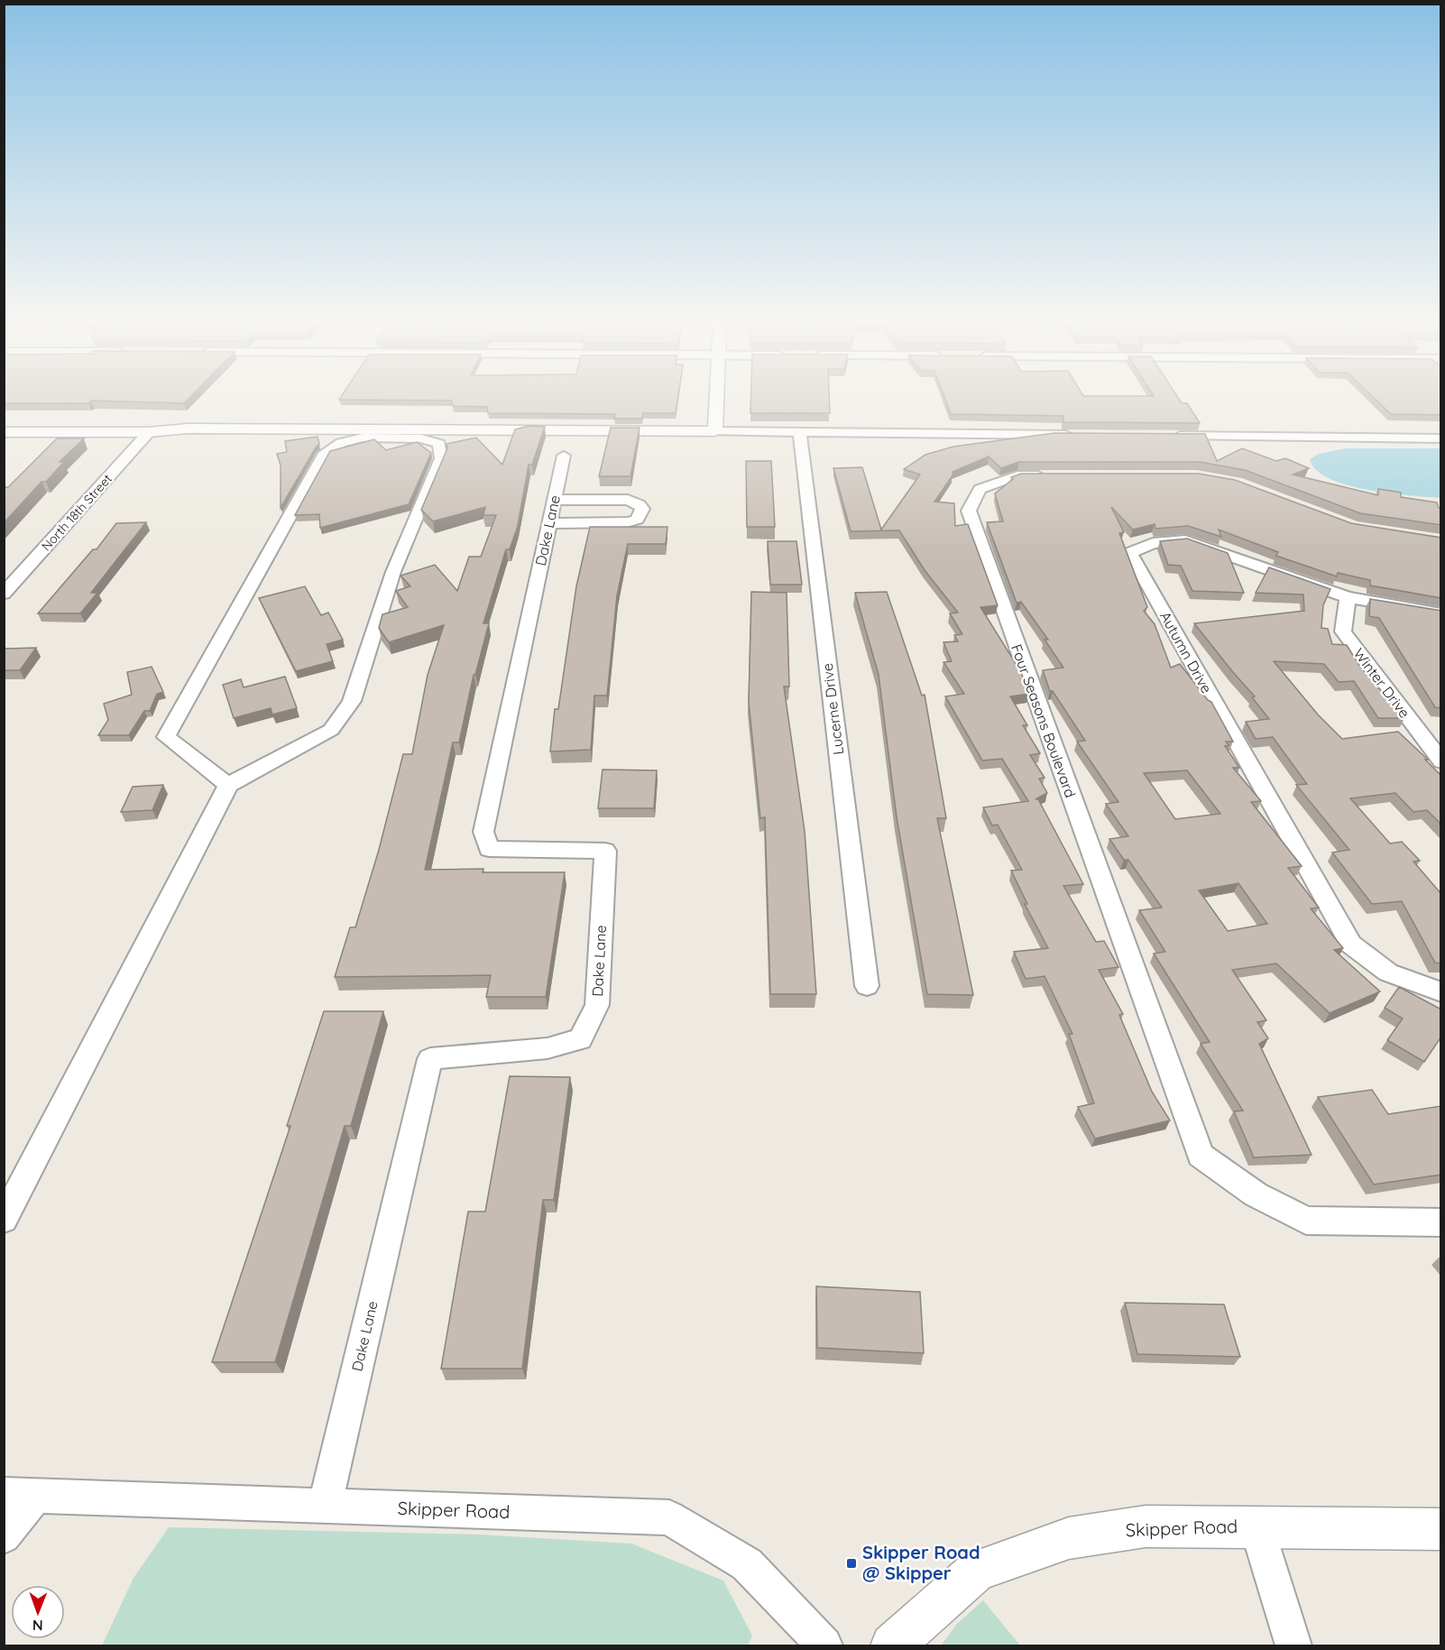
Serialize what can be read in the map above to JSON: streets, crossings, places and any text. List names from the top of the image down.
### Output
{
  "streets": {
    "street": [
      "North 18th Street",
      "Dake Lane",
      "Autumn Drive",
      "Winter Drive",
      "Lucerne Drive",
      "Four Seasons Boulevard",
      "Skipper Road"
    ]
  },
  "crossings": [
    ["Dake Lane", "Skipper Road"],
    ["Autumn Drive", "Winter Drive"]
  ],
  "places": {
    "transit": ["Skipper Road @ Skipper"]
  },
  "north": "bottom"
}
